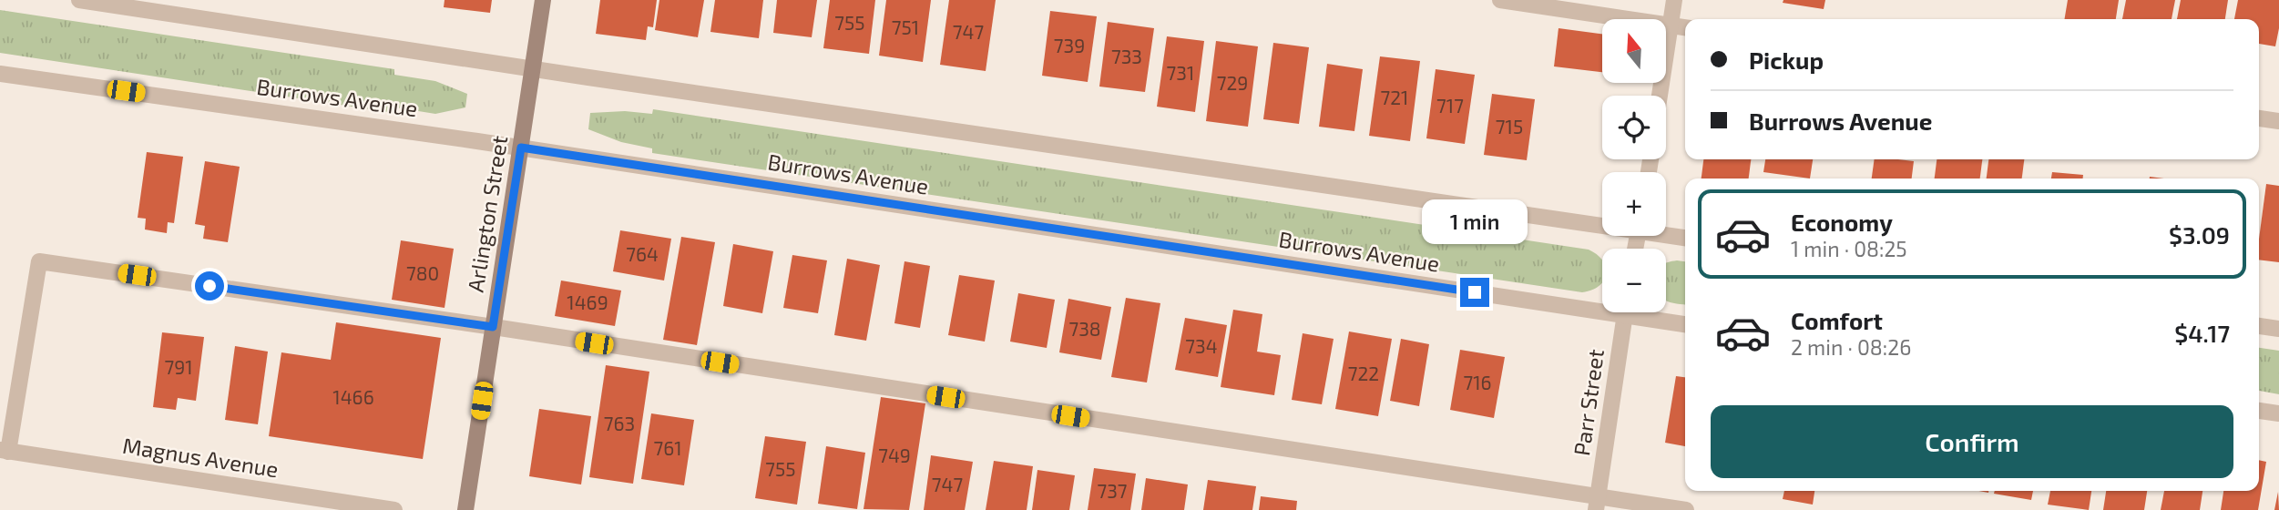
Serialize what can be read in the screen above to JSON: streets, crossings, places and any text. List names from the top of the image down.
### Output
{
  "streets": {
    "main road": ["Arlington Street"],
    "street": ["Burrows Avenue", "Parr Street", "Magnus Avenue"]
  },
  "crossings": [
    ["Burrows Avenue", "Arlington Street"]
  ],
  "house_numbers": [
    "755",
    "751",
    "747",
    "739",
    "733",
    "731",
    "729",
    "721",
    "717",
    "715",
    "764",
    "780",
    "1469",
    "738",
    "734",
    "791",
    "722",
    "716",
    "1466",
    "763",
    "761",
    "749",
    "755",
    "747",
    "737"
  ],
  "north": "top",
  "page": {
    "map_buttons": ["+", "−"],
    "banner": ["Pickup", "Burrows Avenue"],
    "list": [
      {
        "name": "Economy",
        "note": "1 min · 08:25",
        "value": "$3.09"
      },
      {
        "name": "Comfort",
        "note": "2 min · 08:26",
        "value": "$4.17"
      }
    ],
    "bubble": "1 min",
    "buttons": "Confirm"
  }
}
